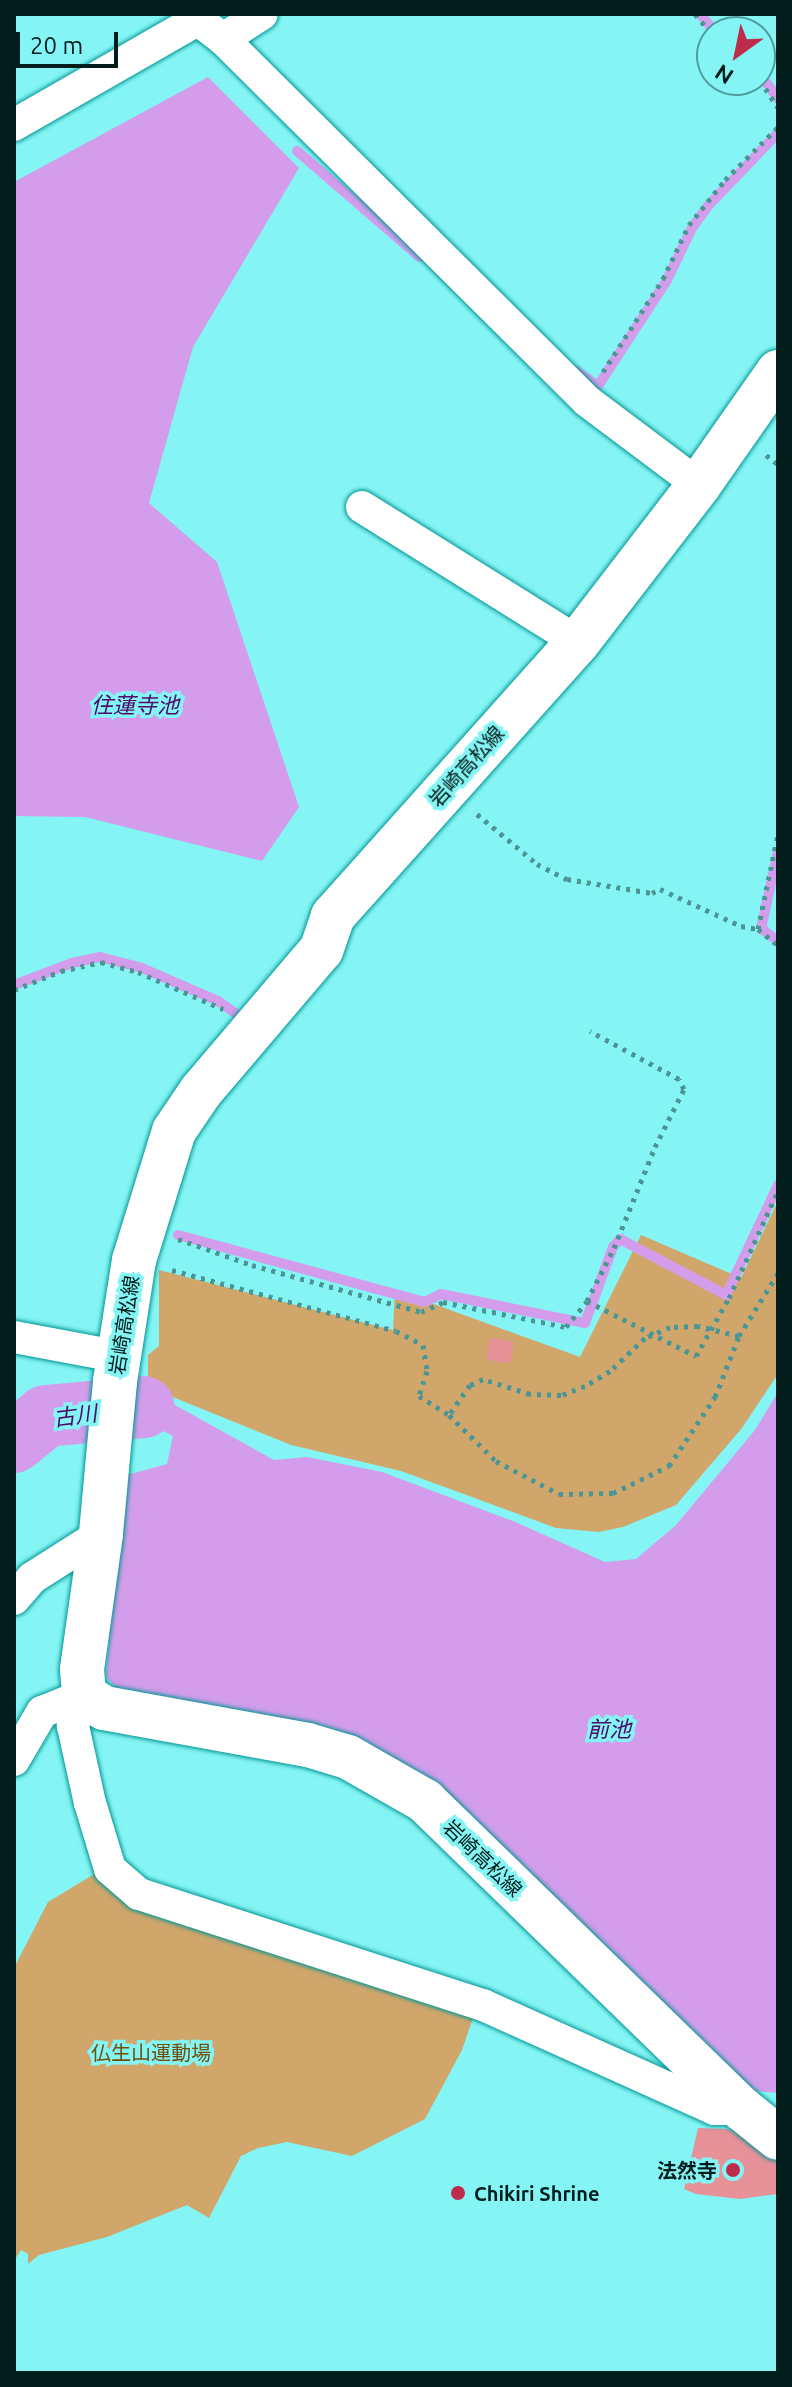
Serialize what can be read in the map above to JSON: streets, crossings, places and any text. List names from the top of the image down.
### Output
{
  "streets": {
    "main road": ["岩崎高松線"]
  },
  "water": ["住蓮寺池", "古川", "前池"],
  "parks": ["仏生山運動場"],
  "places": ["法然寺", "Chikiri Shrine"],
  "scale_bar": "20 m",
  "north": "bottom left"
}
